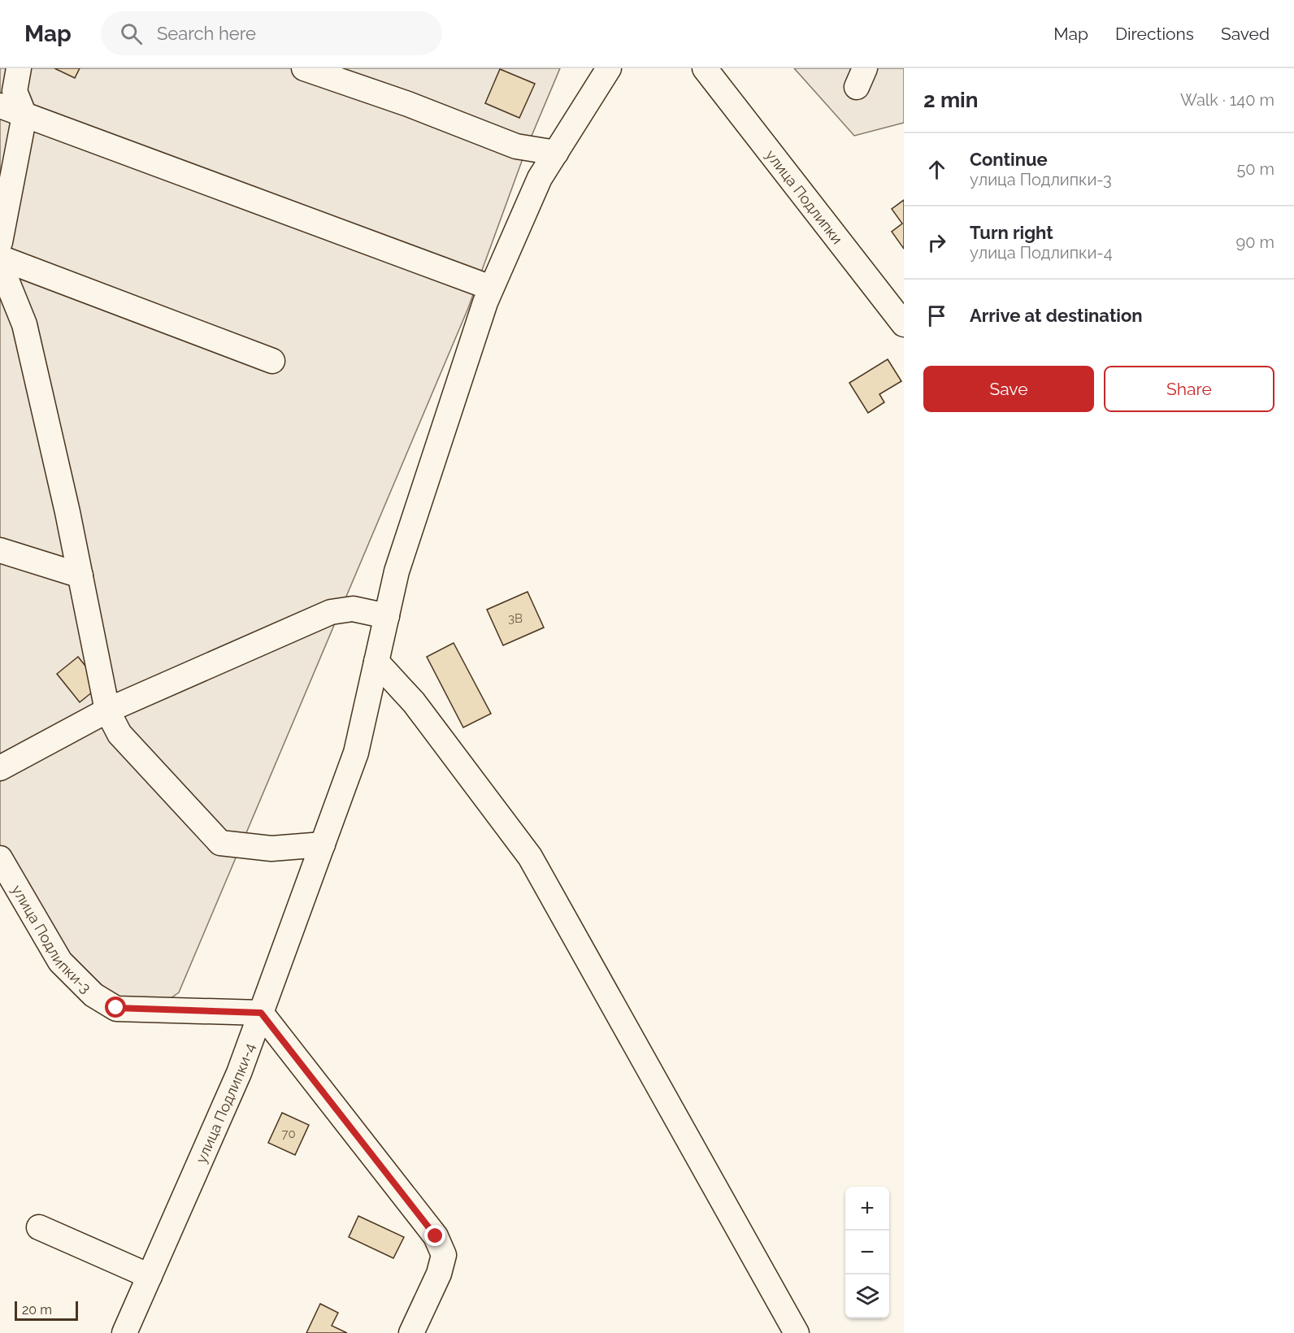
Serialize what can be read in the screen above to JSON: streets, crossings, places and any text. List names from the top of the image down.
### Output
{
  "streets": {
    "street": ["улица Подлипки", "улица Подлипки-3", "улица Подлипки-4"]
  },
  "crossings": [
    ["улица Подлипки-3", "улица Подлипки-4"]
  ],
  "house_numbers": ["3В", "70"],
  "scale_bar": "20 m",
  "page": {
    "header": "Map",
    "search": "Search here",
    "nav": ["Map", "Directions", "Saved"],
    "heading": ["2 min", "Walk · 140 m"],
    "list": [
      ["Continue", "улица Подлипки-3", "50 m"],
      ["Turn right", "улица Подлипки-4", "90 m"],
      "Arrive at destination"
    ],
    "buttons": ["Save", "Share"],
    "map_buttons": ["+", "−"],
    "scale": "20 m"
  }
}
